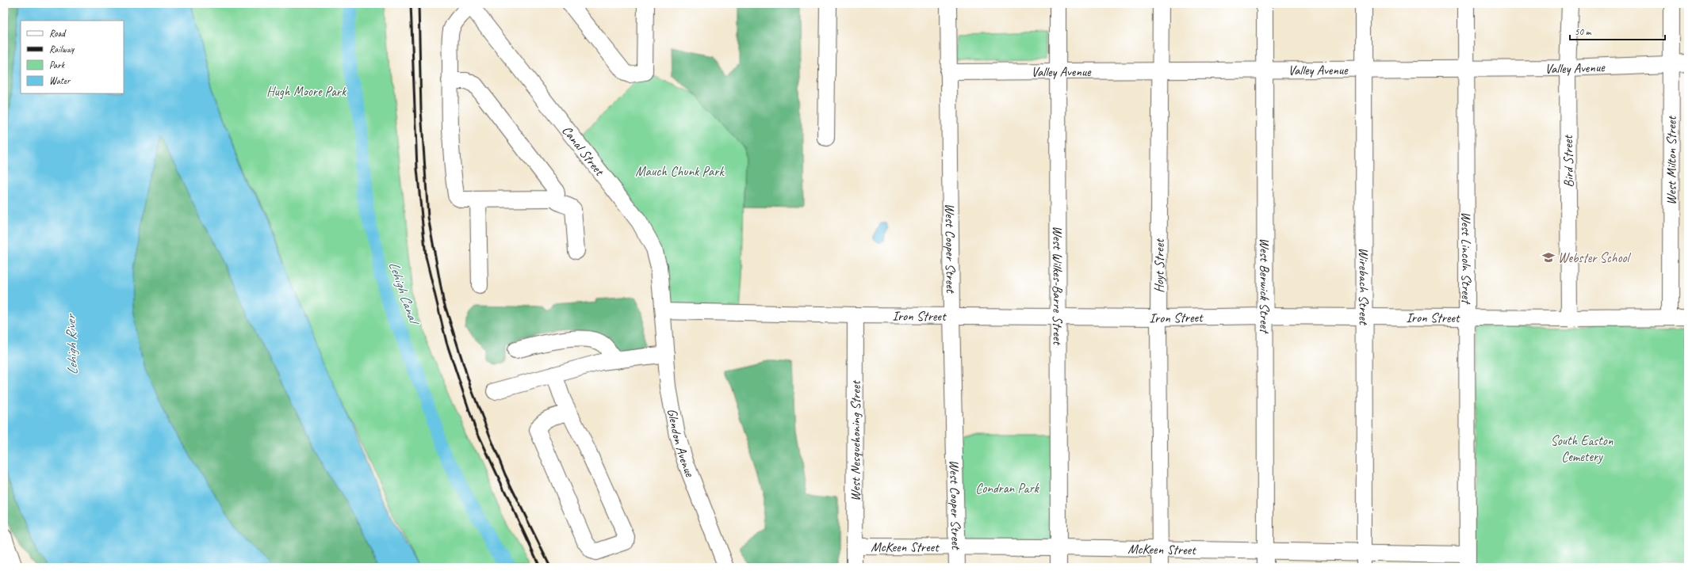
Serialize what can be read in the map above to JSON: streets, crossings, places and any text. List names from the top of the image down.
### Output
{
  "streets": {
    "street": [
      "Valley Avenue",
      "Canal Street",
      "West Milton Street",
      "Bird Street",
      "West Cooper Street",
      "West Lincoln Street",
      "Hoyt Street",
      "West Berwick Street",
      "Wirebach Street",
      "West Wilkes-Barre Street",
      "Iron Street",
      "West Nesquehoning Street",
      "Glendon Avenue",
      "McKeen Street"
    ]
  },
  "crossings": [
    ["Valley Avenue", "West Milton Street"],
    ["Valley Avenue", "Bird Street"],
    ["Valley Avenue", "West Cooper Street"],
    ["Valley Avenue", "West Lincoln Street"],
    ["Valley Avenue", "Hoyt Street"],
    ["Valley Avenue", "West Berwick Street"],
    ["Valley Avenue", "Wirebach Street"],
    ["Valley Avenue", "West Wilkes-Barre Street"],
    ["Canal Street", "Iron Street"],
    ["Canal Street", "Glendon Avenue"],
    ["West Milton Street", "Iron Street"],
    ["Bird Street", "Iron Street"],
    ["West Cooper Street", "Iron Street"],
    ["West Cooper Street", "McKeen Street"],
    ["West Lincoln Street", "Iron Street"],
    ["West Lincoln Street", "McKeen Street"],
    ["Hoyt Street", "Iron Street"],
    ["Hoyt Street", "McKeen Street"],
    ["West Berwick Street", "Iron Street"],
    ["West Berwick Street", "McKeen Street"],
    ["Wirebach Street", "Iron Street"],
    ["Wirebach Street", "McKeen Street"],
    ["West Wilkes-Barre Street", "Iron Street"],
    ["West Wilkes-Barre Street", "McKeen Street"],
    ["Iron Street", "West Nesquehoning Street"],
    ["Iron Street", "Glendon Avenue"],
    ["West Nesquehoning Street", "McKeen Street"]
  ],
  "water": ["Lehigh Canal", "Lehigh River"],
  "parks": [
    "Hugh Moore Park",
    "Mauch Chunk Park",
    "South Easton Cemetery",
    "Condran Park"
  ],
  "places": {
    "school or university": ["Webster School"]
  },
  "legend": [
    "Road",
    "Railway",
    "Park",
    "Water"
  ],
  "scale_bar": "50 m"
}
